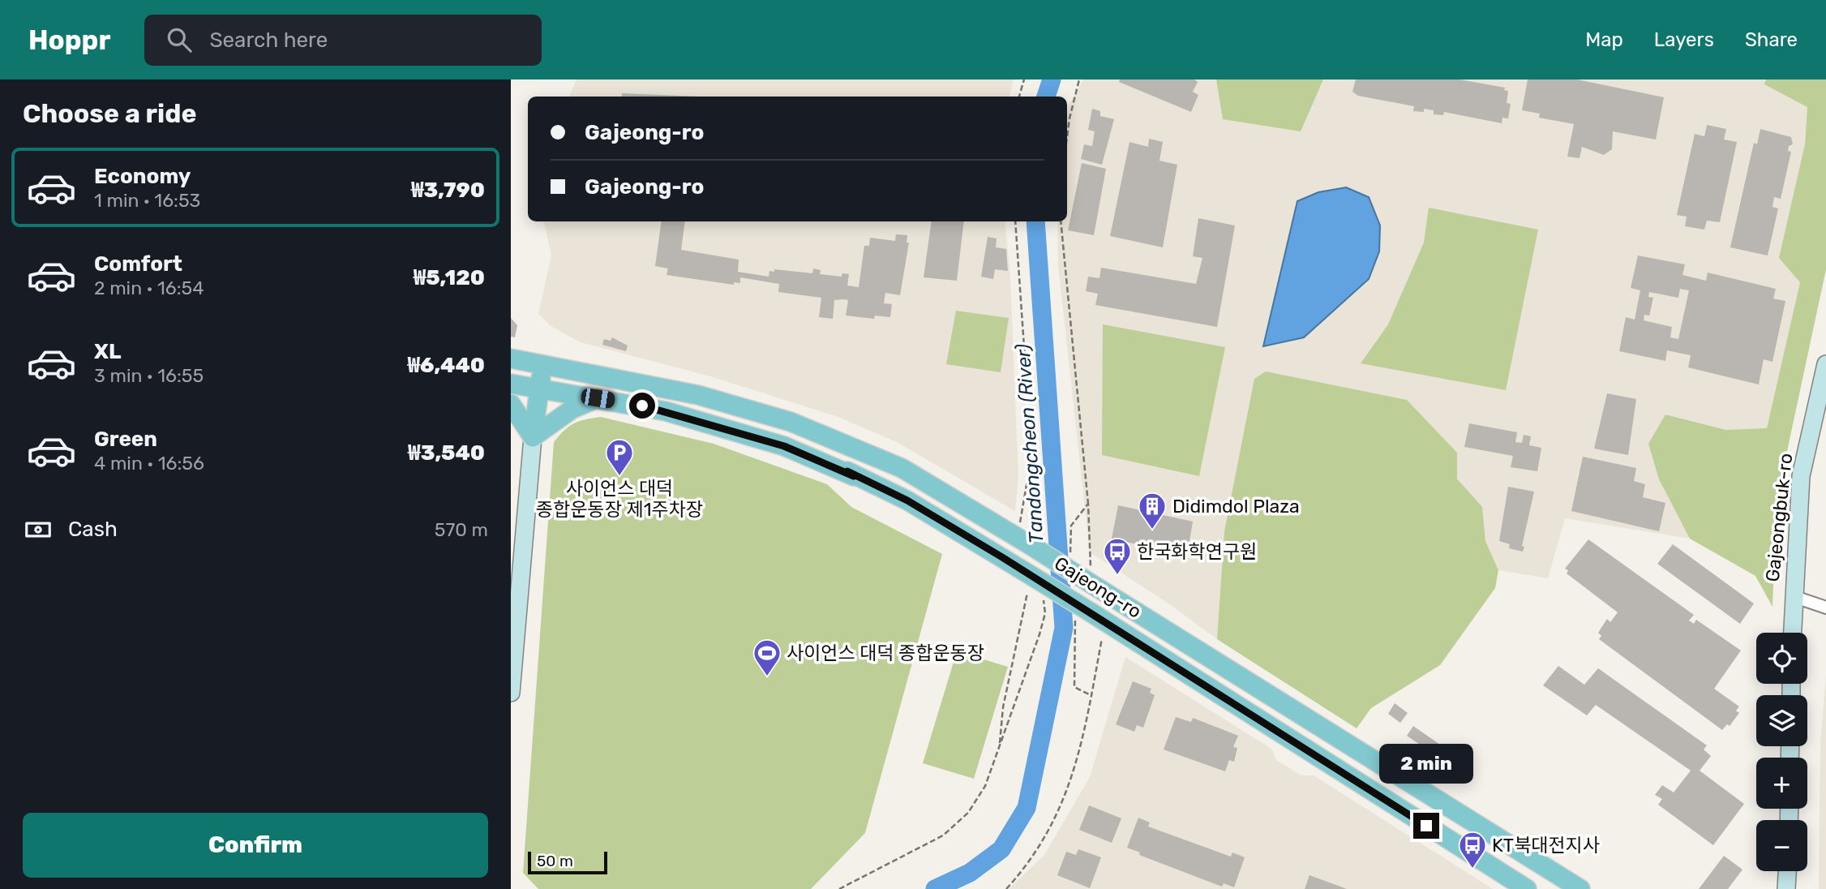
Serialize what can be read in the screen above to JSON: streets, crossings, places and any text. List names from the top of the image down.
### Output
{
  "streets": {
    "main road": ["Gajeongbuk-ro", "Gajeong-ro"]
  },
  "water": ["Tandongcheon (River)"],
  "places": {
    "parking": ["사이언스 대덕 종합운동장 제1주차장"],
    "building": ["Didimdol Plaza"],
    "bus stop": ["한국화학연구원", "KT북대전지사"],
    "sports": ["사이언스 대덕 종합운동장"]
  },
  "scale_bar": "50 m",
  "page": {
    "header": "Hoppr",
    "search": "Search here",
    "nav": ["Map", "Layers", "Share"],
    "heading": "Choose a ride",
    "banner": ["Gajeong-ro", "Gajeong-ro"],
    "list": [
      {
        "name": "Economy",
        "note": "1 min · 16:53",
        "value": "₩3,790"
      },
      {
        "name": "Comfort",
        "note": "2 min · 16:54",
        "value": "₩5,120"
      },
      {
        "name": "XL",
        "note": "3 min · 16:55",
        "value": "₩6,440"
      },
      {
        "name": "Green",
        "note": "4 min · 16:56",
        "value": "₩3,540"
      }
    ],
    "pay": ["Cash", "570 m"],
    "map_buttons": ["+", "−"],
    "bubble": "2 min",
    "buttons": "Confirm",
    "scale": "50 m"
  }
}
